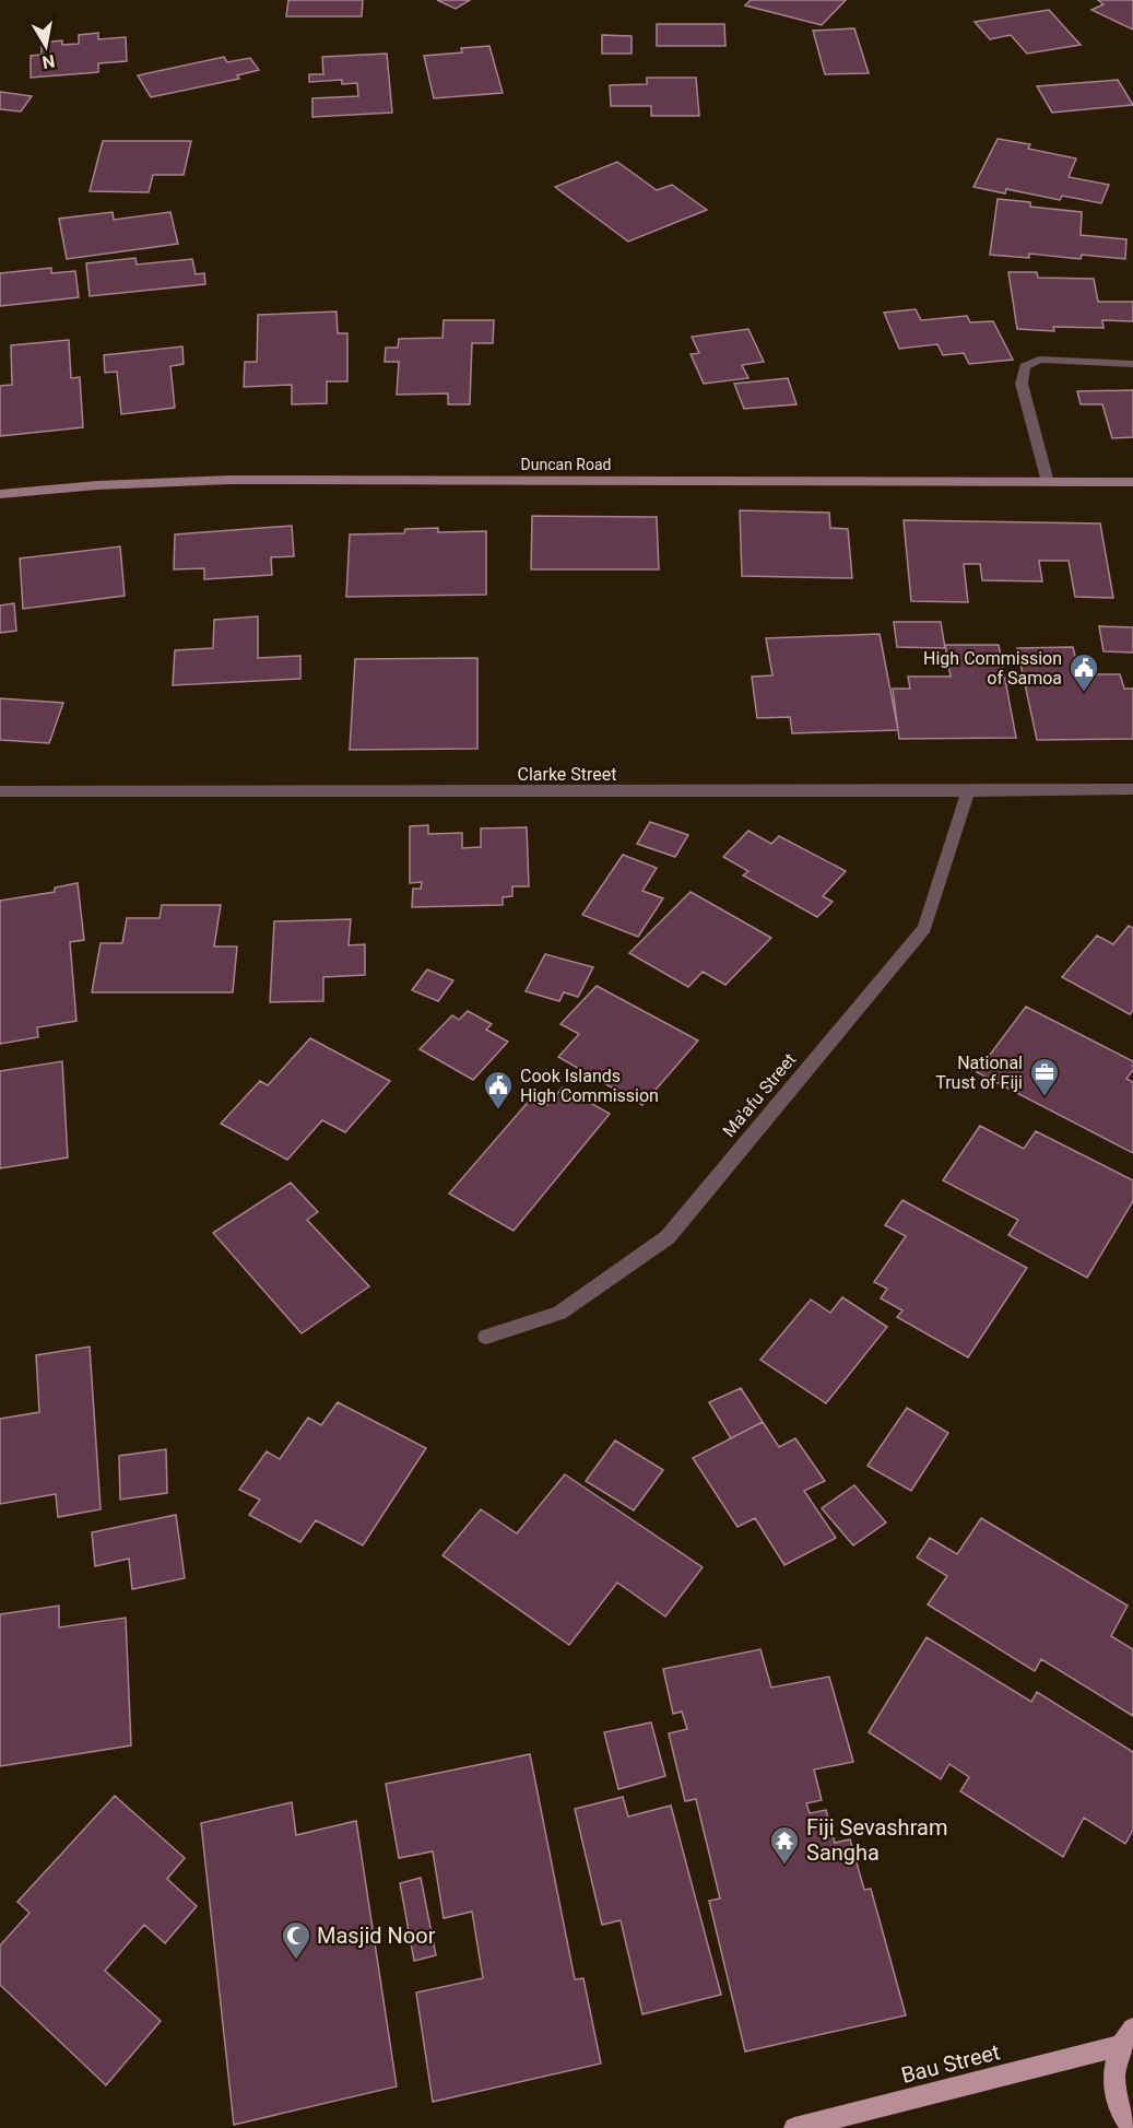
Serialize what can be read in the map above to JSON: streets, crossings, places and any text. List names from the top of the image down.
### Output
{
  "streets": {
    "main road": ["Duncan Road", "Bau Street"],
    "street": ["Clarke Street", "Ma'afu Street"]
  },
  "crossings": [
    ["Clarke Street", "Ma'afu Street"]
  ],
  "places": {
    "public building": ["High Commission of Samoa", "Cook Islands High Commission"],
    "office": ["National Trust of Fiji"],
    "temple": ["Fiji Sevashram Sangha"],
    "mosque": ["Masjid Noor"]
  },
  "north": "bottom"
}
